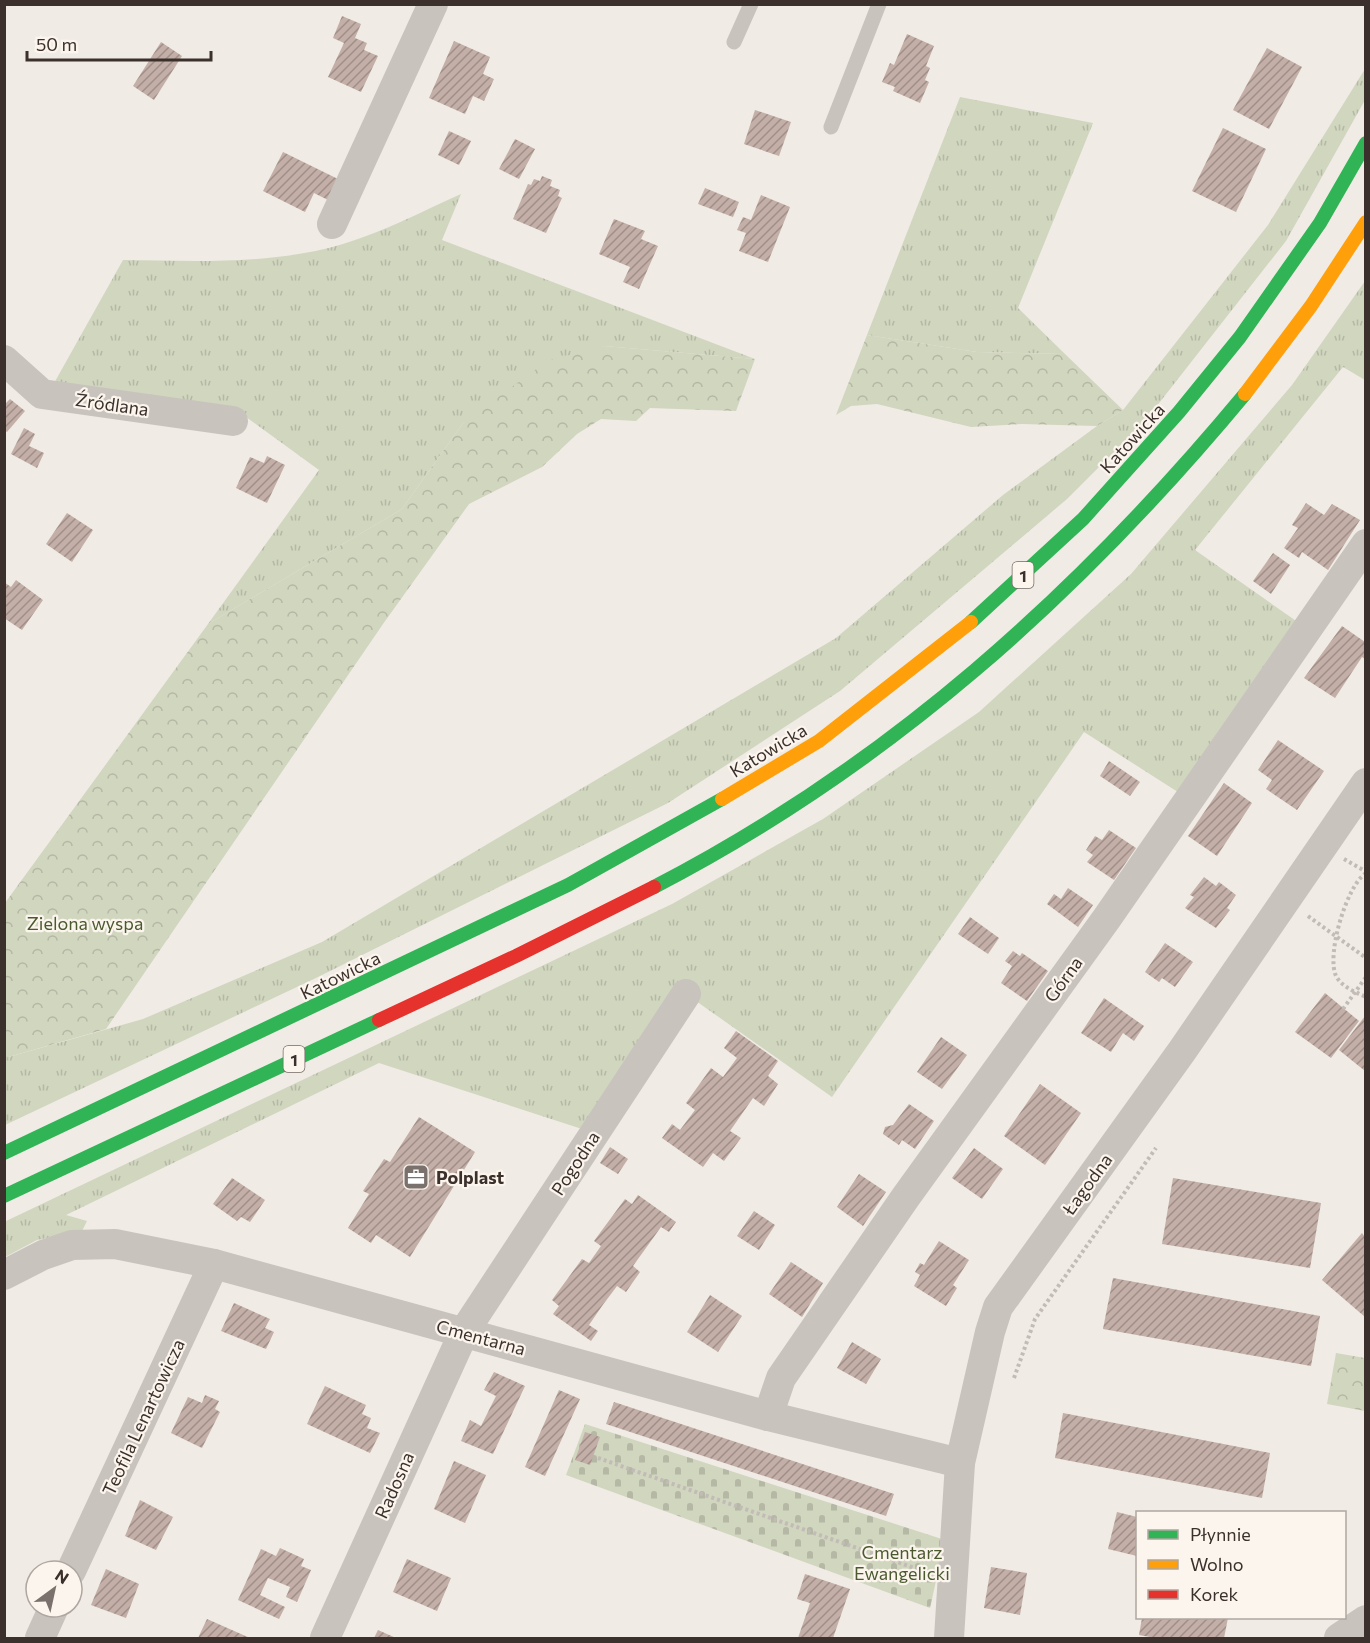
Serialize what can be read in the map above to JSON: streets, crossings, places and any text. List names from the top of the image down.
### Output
{
  "streets": {
    "main road": ["Katowicka", "1"],
    "street": [
      "Źródlana",
      "Górna",
      "Pogodna",
      "Łagodna",
      "Cmentarna",
      "Teofila Lenartowicza",
      "Radosna"
    ]
  },
  "crossings": [
    ["Górna", "Cmentarna"],
    ["Pogodna", "Cmentarna"],
    ["Pogodna", "Radosna"],
    ["Łagodna", "Cmentarna"],
    ["Cmentarna", "Teofila Lenartowicza"],
    ["Cmentarna", "Radosna"]
  ],
  "parks": ["Zielona wyspa", "Cmentarz Ewangelicki"],
  "places": {
    "office": ["Polplast"]
  },
  "legend": ["Płynnie", "Wolno", "Korek"],
  "scale_bar": "50 m",
  "north": "top right"
}
